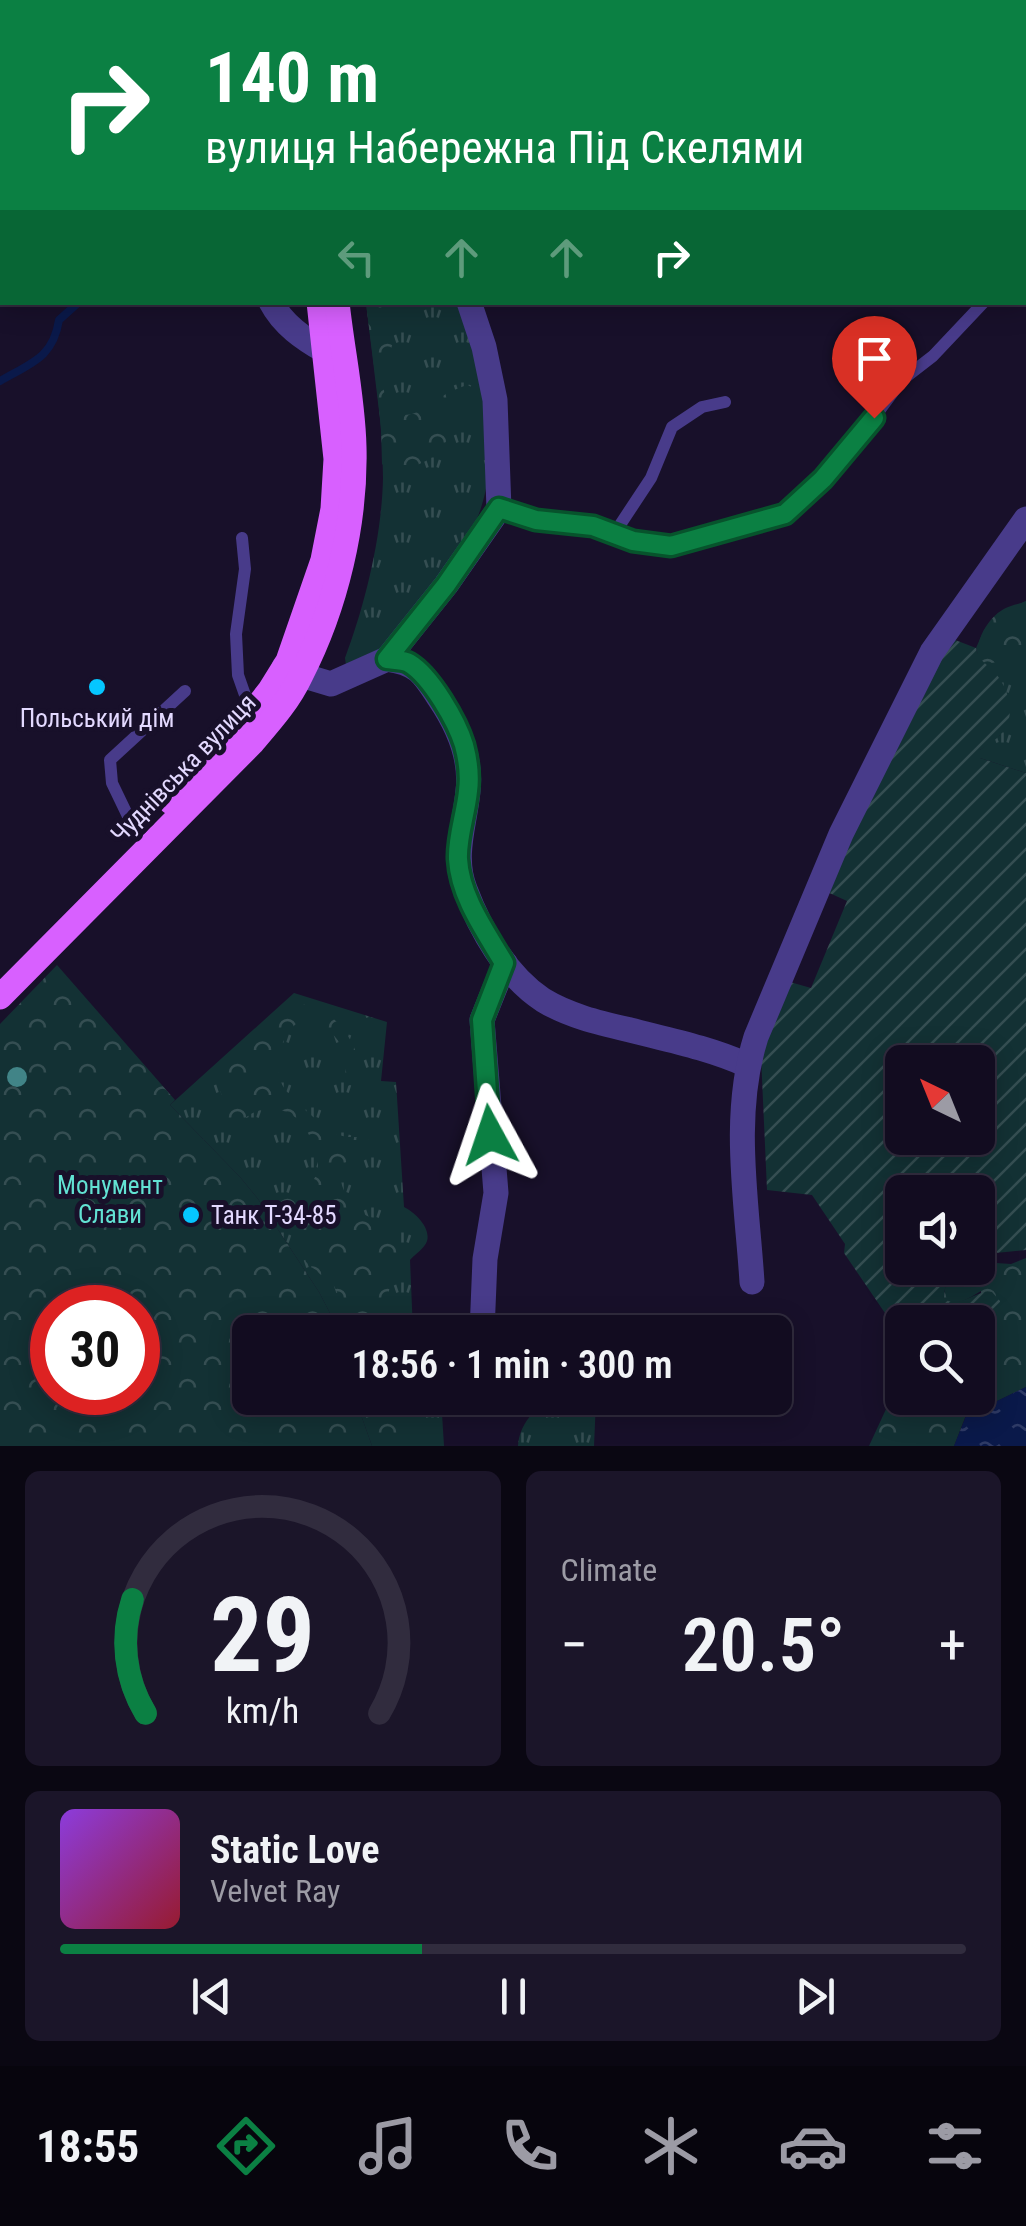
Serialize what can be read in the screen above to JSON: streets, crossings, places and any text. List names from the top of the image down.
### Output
{
  "streets": {
    "main road": ["Чуднівська вулиця"]
  },
  "parks": ["Монумент Слави"],
  "places": ["Польський дім", "Танк Т-34-85"],
  "north": "top left",
  "page": {
    "turn": ["140 m", "вулиця Набережна Під Скелями"],
    "limit": "30",
    "trip": "18:56 · 1 min · 300 m",
    "tile": "Climate",
    "heat": ["−", "20.5°", "+"],
    "song": ["Static Love", "Velvet Ray"],
    "tabs": "18:55",
    "gauge": ["29", "km/h"]
  }
}
